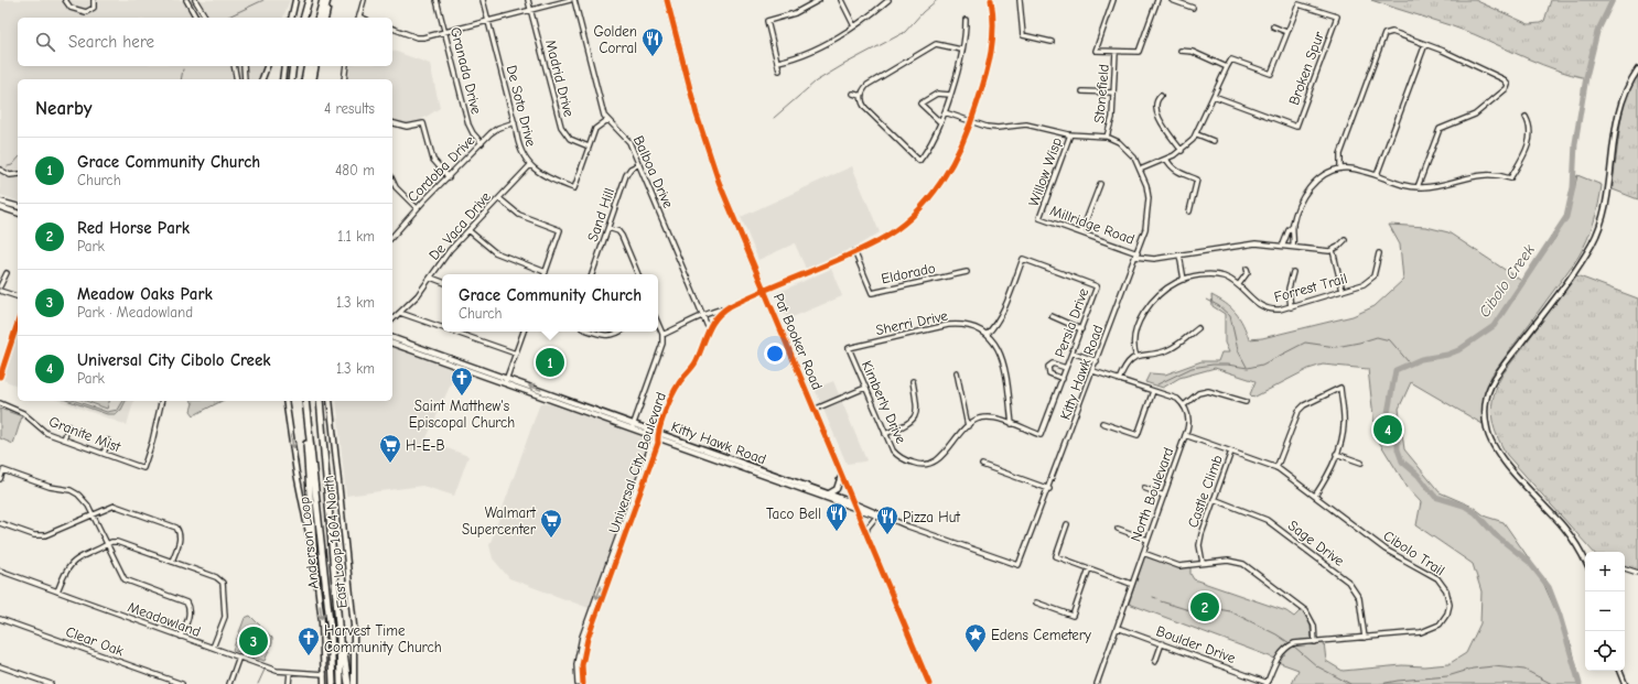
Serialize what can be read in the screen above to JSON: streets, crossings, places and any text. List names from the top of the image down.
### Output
{
  "streets": {
    "highway": ["Anderson Loop"],
    "main road": ["Pat Booker Road", "Kitty Hawk Road", "East Loop 1604 North"],
    "street": [
      "Broken Spur",
      "Granada Drive",
      "Madrid Drive",
      "Stonefield",
      "De Soto Drive",
      "Cordoba Drive",
      "Balboa Drive",
      "Willow Wisp",
      "Sand Hill",
      "Millridge Road",
      "De Vaca Drive",
      "Eldorado",
      "Forrest Trail",
      "Sherri Drive",
      "Persia Drive",
      "Kimberly Drive",
      "Granite Mist",
      "Universal City Boulevard",
      "Castle Climb",
      "North Boulevard",
      "Sage Drive",
      "Cibolo Trail",
      "Meadowland",
      "Clear Oak",
      "Boulder Drive"
    ]
  },
  "crossings": [
    ["Granada Drive", "Cordoba Drive"],
    ["Madrid Drive", "De Soto Drive"],
    ["Stonefield", "Kitty Hawk Road"],
    ["De Soto Drive", "Cordoba Drive"],
    ["De Soto Drive", "De Vaca Drive"],
    ["Balboa Drive", "Sand Hill"],
    ["Balboa Drive", "Universal City Boulevard"],
    ["Willow Wisp", "Millridge Road"],
    ["Millridge Road", "Kitty Hawk Road"],
    ["Eldorado", "Universal City Boulevard"],
    ["Sherri Drive", "Persia Drive"],
    ["Sherri Drive", "Kimberly Drive"],
    ["Persia Drive", "Kimberly Drive"],
    ["Pat Booker Road", "Kitty Hawk Road"],
    ["Pat Booker Road", "Universal City Boulevard"],
    ["Kitty Hawk Road", "Universal City Boulevard"],
    ["Castle Climb", "Sage Drive"],
    ["Castle Climb", "Cibolo Trail"],
    ["North Boulevard", "Cibolo Trail"],
    ["North Boulevard", "Boulder Drive"],
    ["East Loop 1604 North", "Meadowland"],
    ["Sage Drive", "Cibolo Trail"],
    ["Cibolo Trail", "Boulder Drive"]
  ],
  "water": ["Cibolo Creek"],
  "places": {
    "restaurant": ["Golden Corral", "Taco Bell", "Pizza Hut"],
    "church": ["Saint Matthew's Episcopal Church", "Harvest Time Community Church"],
    "supermarket": ["H-E-B", "Walmart Supercenter"],
    "place": ["Edens Cemetery"]
  },
  "page": {
    "search": "Search here",
    "heading": ["Nearby", "4 results"],
    "list": [
      {
        "mark": "1",
        "name": "Grace Community Church",
        "note": "Church",
        "value": "480 m"
      },
      {
        "mark": "2",
        "name": "Red Horse Park",
        "note": "Park",
        "value": "1.1 km"
      },
      {
        "mark": "3",
        "name": "Meadow Oaks Park",
        "note": "Park · Meadowland",
        "value": "1.3 km"
      },
      {
        "mark": "4",
        "name": "Universal City Cibolo Creek",
        "note": "Park",
        "value": "1.3 km"
      }
    ],
    "popup": ["Grace Community Church", "Church"],
    "pins": [
      "1",
      "4",
      "2",
      "3"
    ],
    "map_buttons": ["+", "−"]
  }
}
